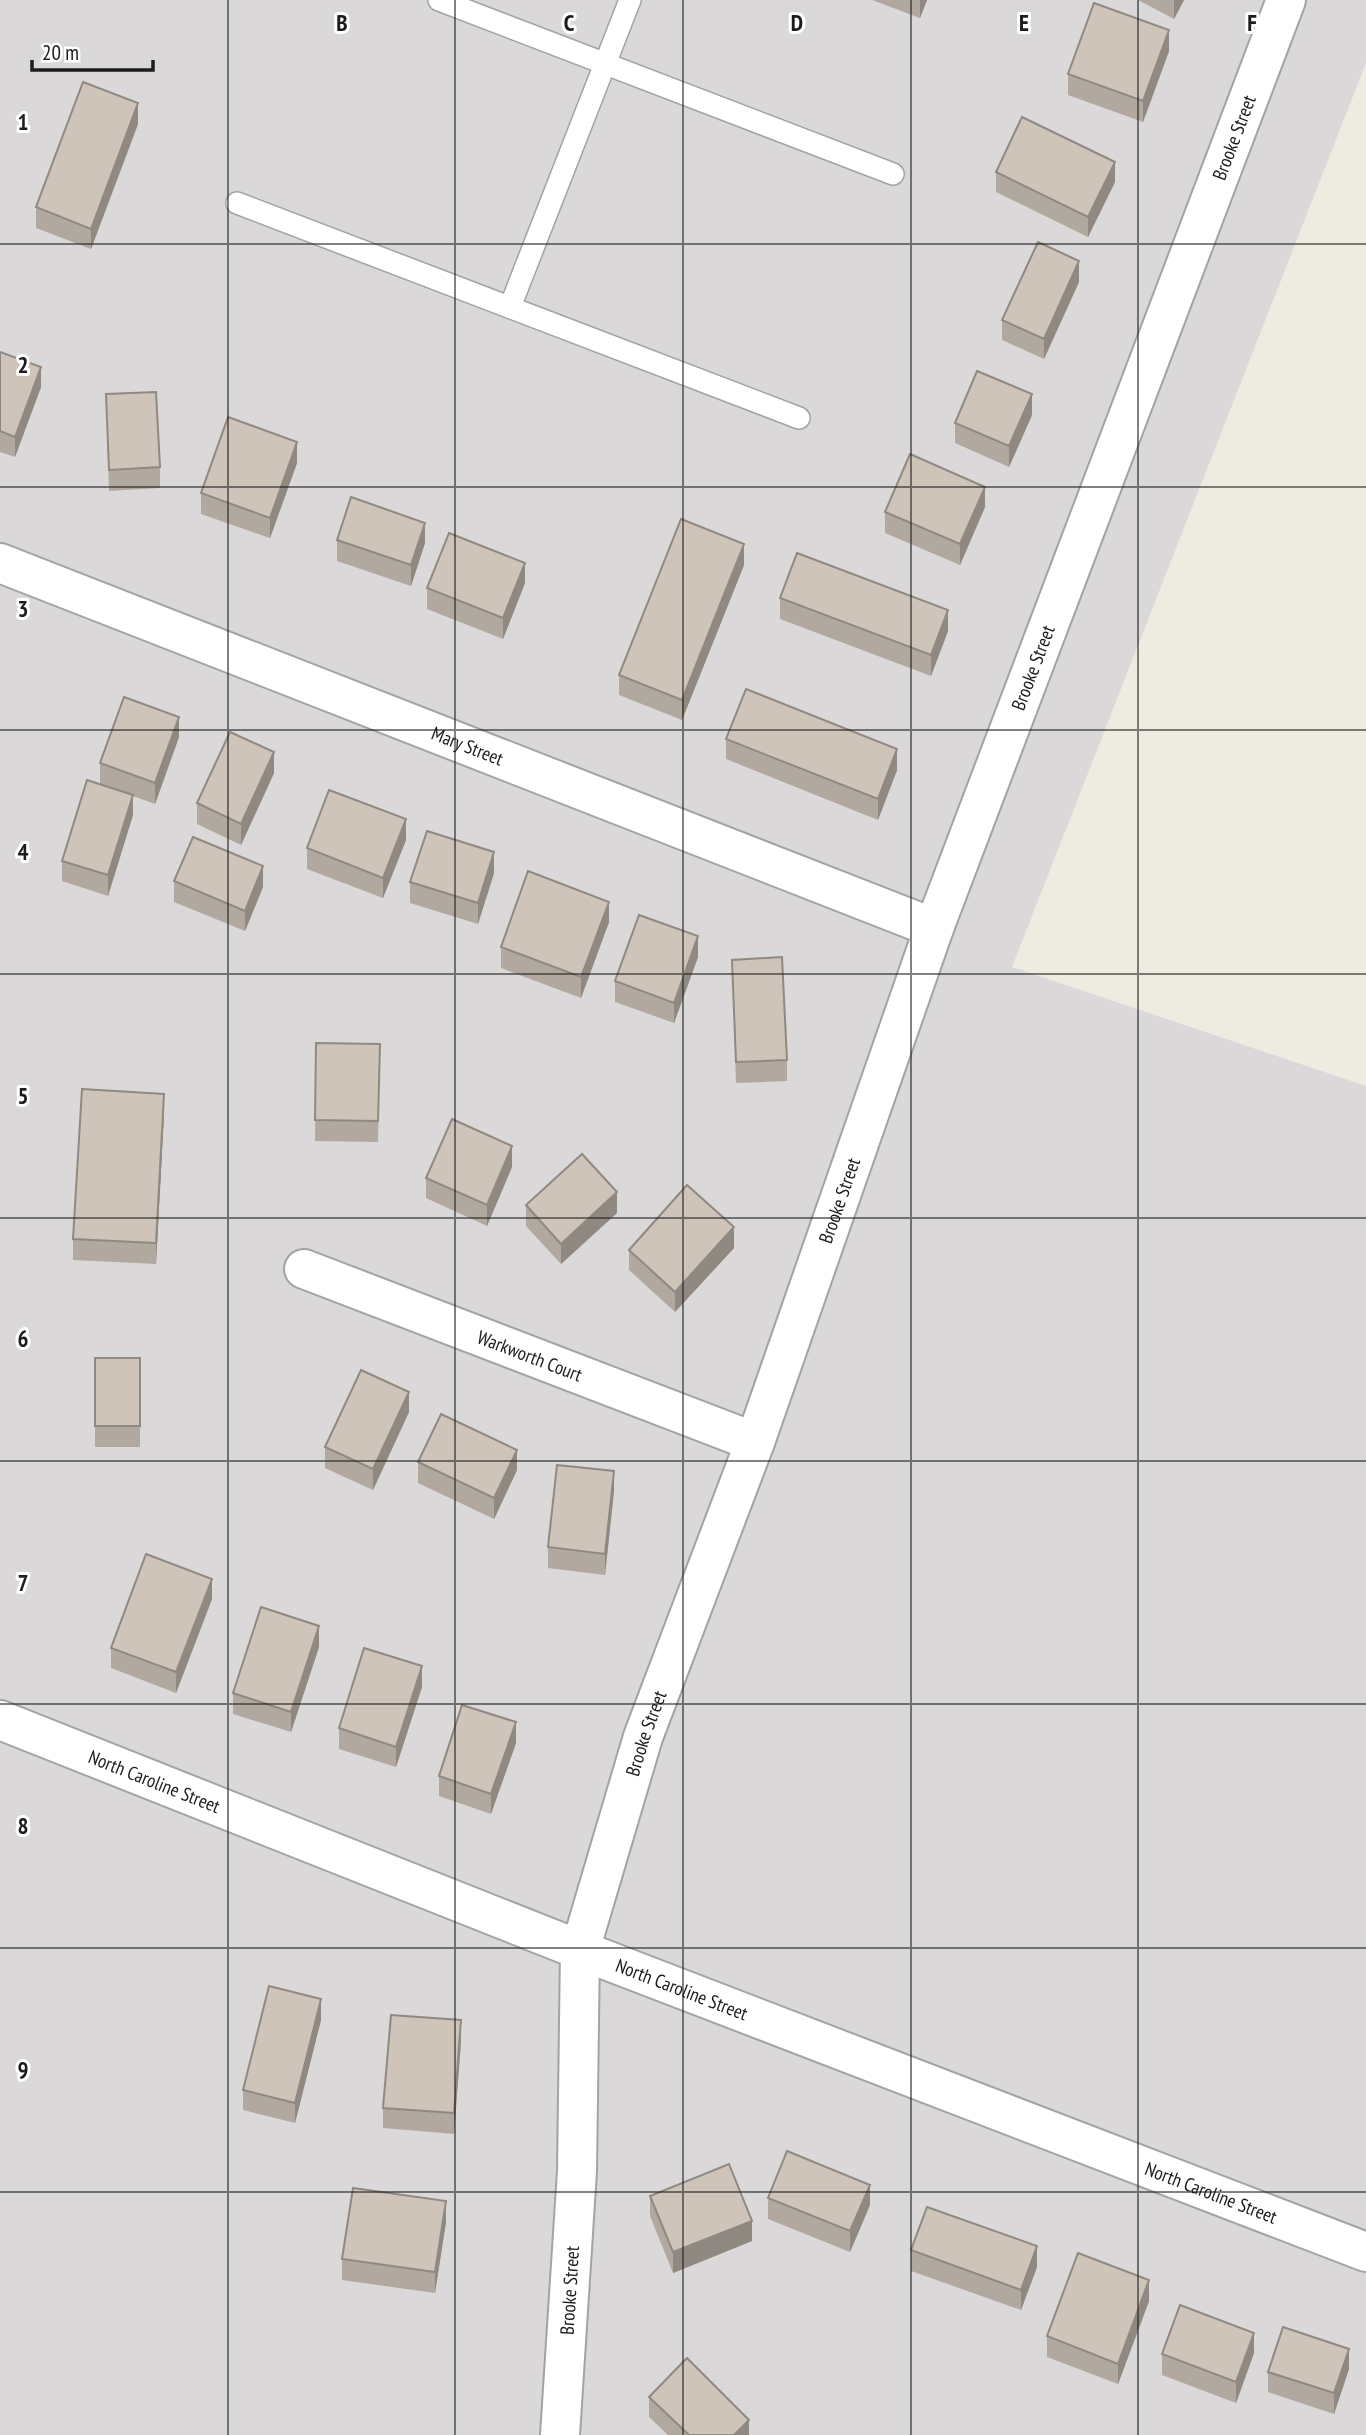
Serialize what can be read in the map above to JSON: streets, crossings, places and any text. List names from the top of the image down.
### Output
{
  "streets": {
    "street": [
      "Brooke Street",
      "Mary Street",
      "Warkworth Court",
      "North Caroline Street"
    ]
  },
  "crossings": [
    ["Brooke Street", "Mary Street"],
    ["Brooke Street", "Warkworth Court"],
    ["Brooke Street", "North Caroline Street"]
  ],
  "scale_bar": "20 m",
  "grid": {
    "columns": [
      "B",
      "C",
      "D",
      "E",
      "F"
    ],
    "rows": [
      "1",
      "2",
      "3",
      "4",
      "5",
      "6",
      "7",
      "8",
      "9"
    ]
  }
}
